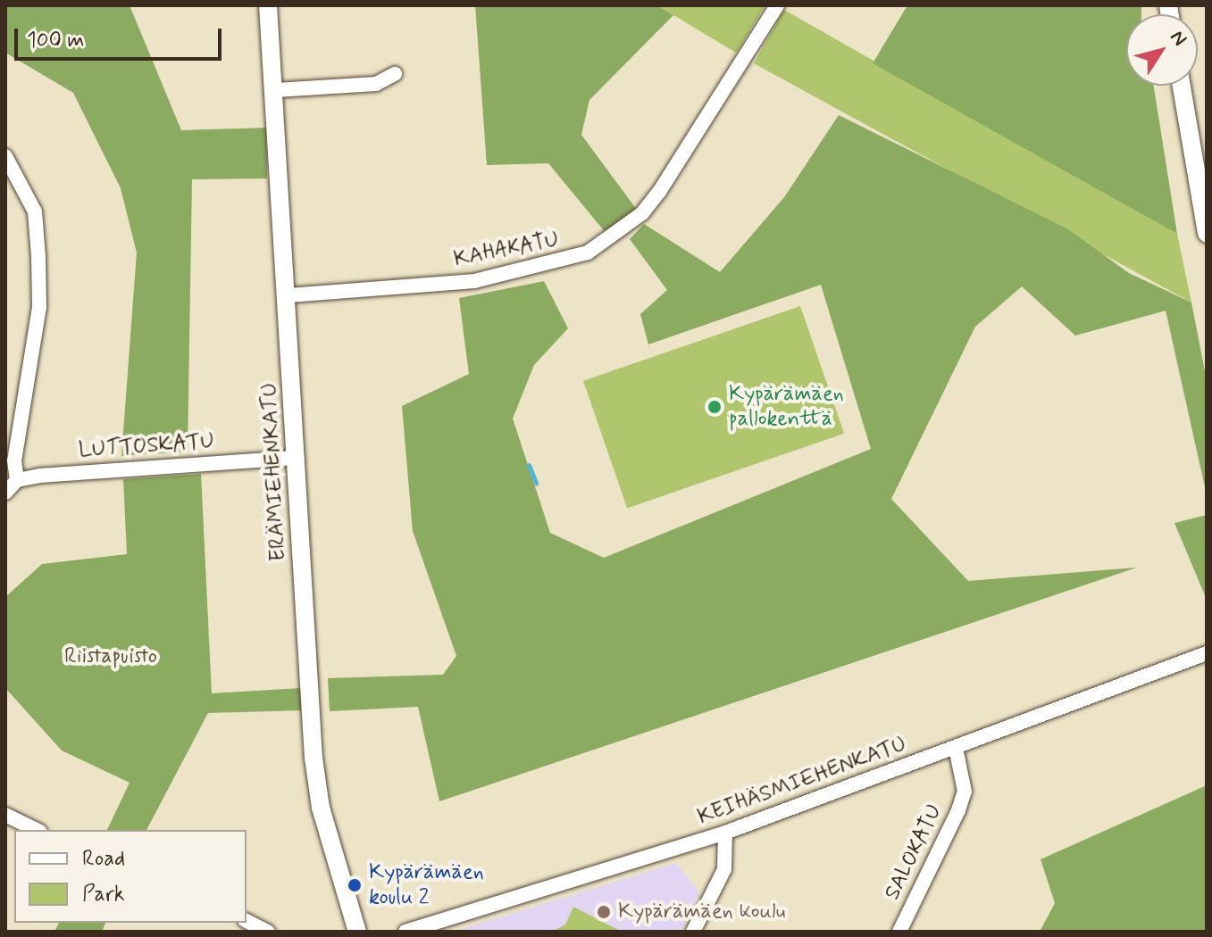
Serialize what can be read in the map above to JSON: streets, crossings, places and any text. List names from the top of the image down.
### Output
{
  "streets": {
    "street": [
      "KAHAKATU",
      "LUTTOSKATU",
      "ERÄMIEHENKATU",
      "KEIHÄSMIEHENKATU",
      "SALOKATU"
    ]
  },
  "crossings": [
    ["KAHAKATU", "ERÄMIEHENKATU"],
    ["LUTTOSKATU", "ERÄMIEHENKATU"],
    ["KEIHÄSMIEHENKATU", "SALOKATU"]
  ],
  "parks": ["Riistapuisto"],
  "places": ["Kypärämäen pallokenttä", "Kypärämäen koulu 2", "Kypärämäen koulu"],
  "legend": ["Road", "Park"],
  "scale_bar": "100 m",
  "north": "top right"
}
